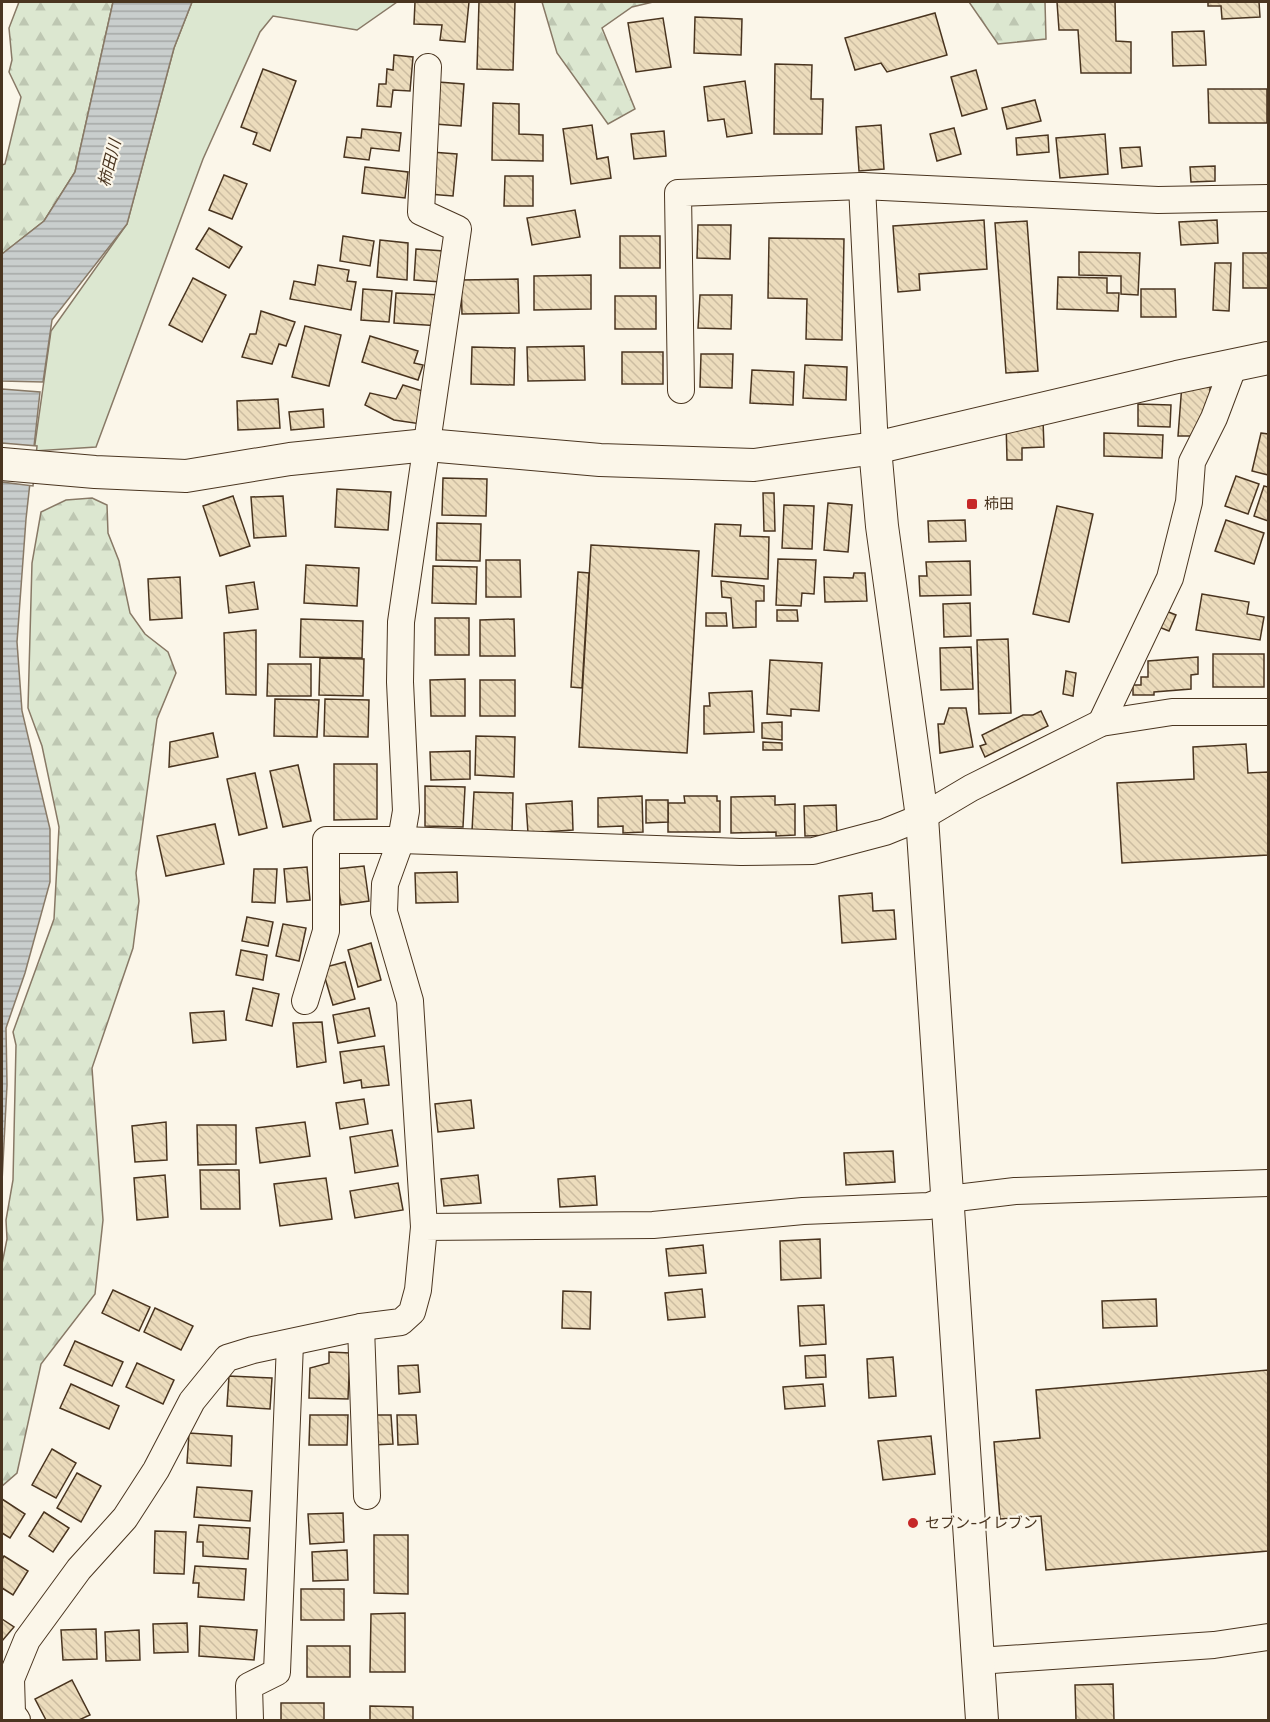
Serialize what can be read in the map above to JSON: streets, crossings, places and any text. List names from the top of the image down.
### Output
{
  "water": ["柿田川"],
  "places": {
    "transit": ["柿田"],
    "other": ["セブン-イレブン"]
  }
}
